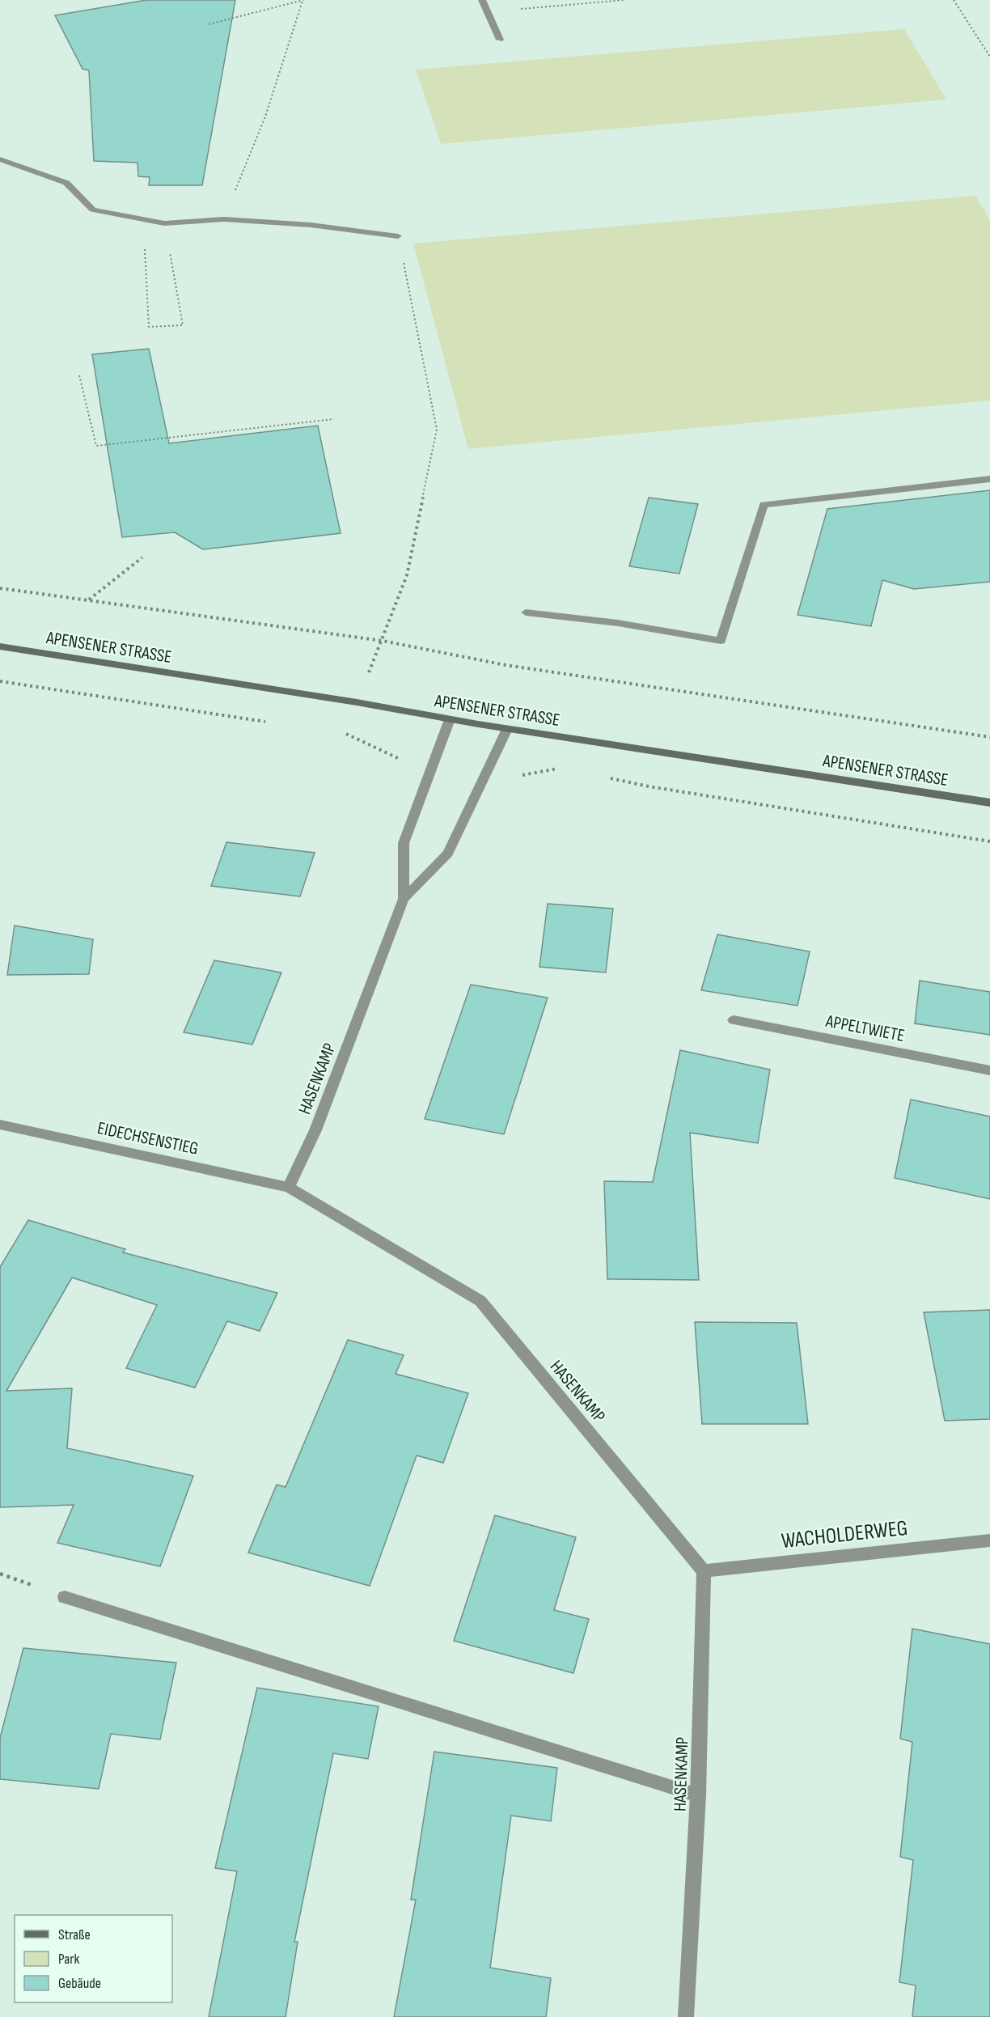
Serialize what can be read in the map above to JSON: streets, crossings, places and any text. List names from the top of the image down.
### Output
{
  "streets": {
    "main road": ["APENSENER STRASSE"],
    "street": [
      "APPELTWIETE",
      "HASENKAMP",
      "EIDECHSENSTIEG",
      "WACHOLDERWEG"
    ]
  },
  "crossings": [
    ["APENSENER STRASSE", "HASENKAMP"],
    ["HASENKAMP", "EIDECHSENSTIEG"],
    ["HASENKAMP", "WACHOLDERWEG"]
  ],
  "legend": ["Straße", "Park", "Gebäude"]
}
